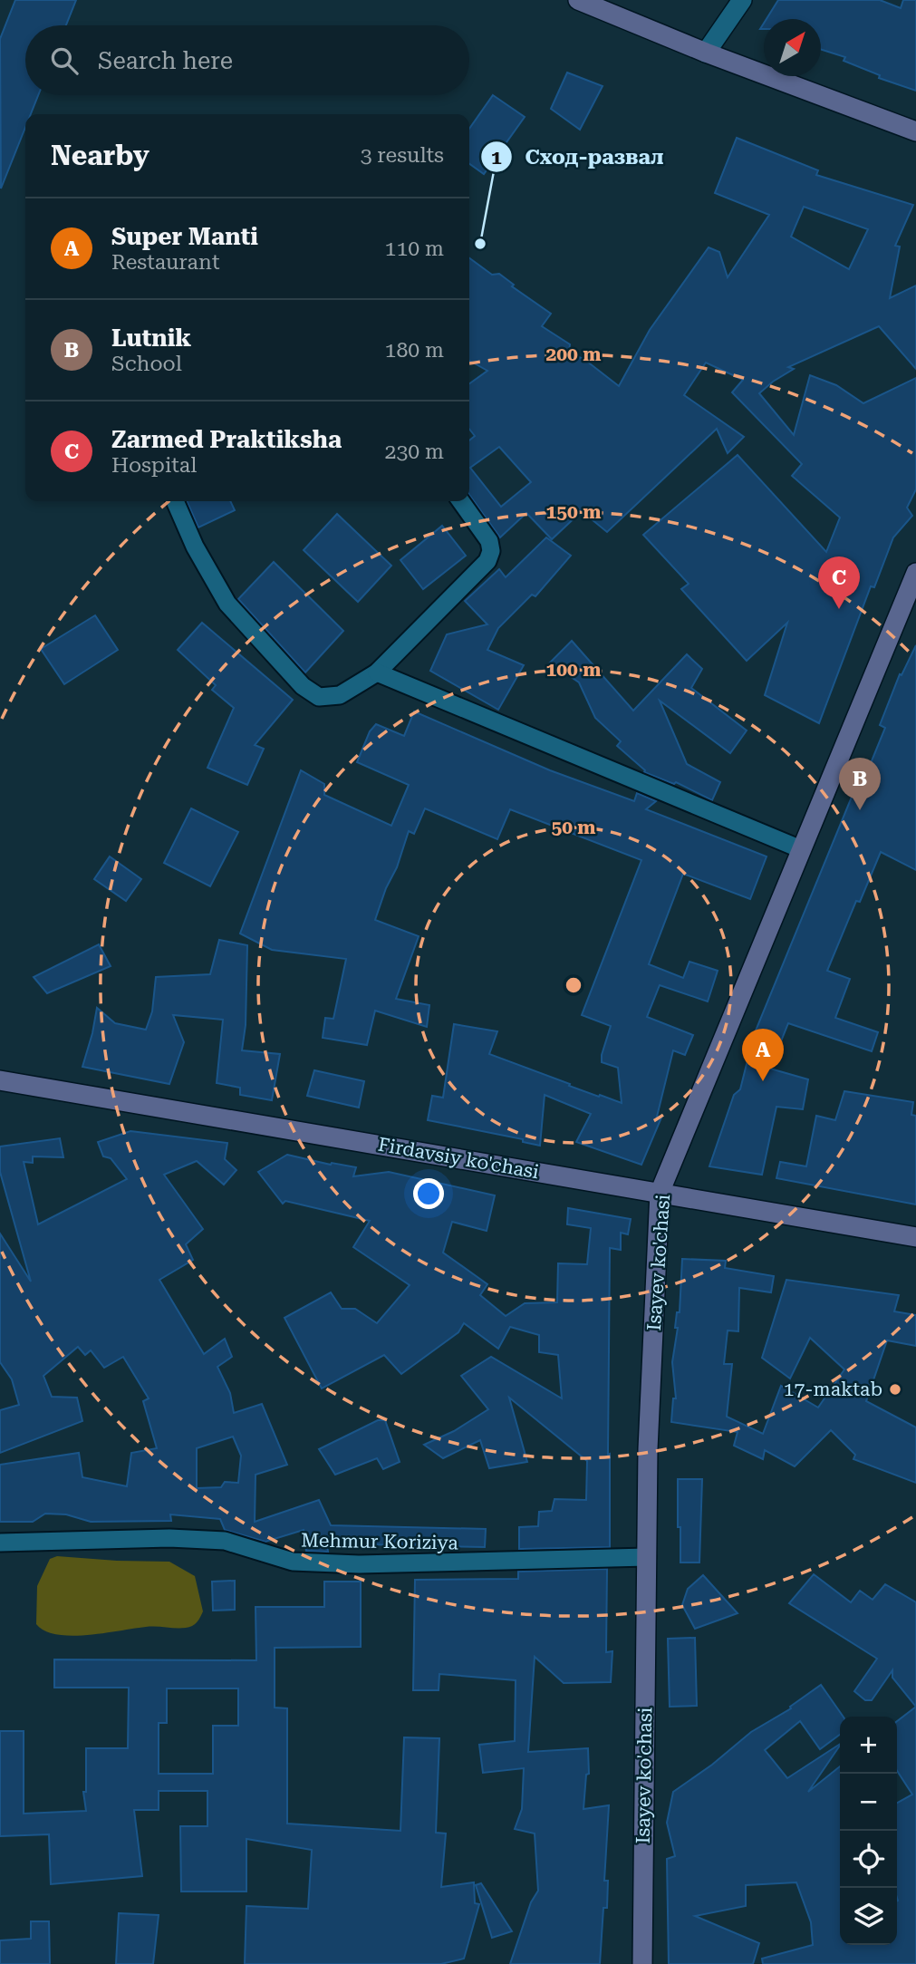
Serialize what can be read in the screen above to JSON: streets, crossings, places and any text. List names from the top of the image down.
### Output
{
  "streets": {
    "main road": ["Firdavsiy ko'chasi", "Isayev ko'chasi"],
    "street": ["Mehmur Koriziya"]
  },
  "crossings": [
    ["Firdavsiy ko'chasi", "Isayev ko'chasi"],
    ["Isayev ko'chasi", "Mehmur Koriziya"]
  ],
  "places": ["Сход-развал", "17-maktab"],
  "north": "top right",
  "page": {
    "search": "Search here",
    "heading": ["Nearby", "3 results"],
    "list": [
      {
        "mark": "A",
        "name": "Super Manti",
        "note": "Restaurant",
        "value": "110 m"
      },
      {
        "mark": "B",
        "name": "Lutnik",
        "note": "School",
        "value": "180 m"
      },
      {
        "mark": "C",
        "name": "Zarmed Praktiksha",
        "note": "Hospital",
        "value": "230 m"
      }
    ],
    "pins": ["C", "B", "A"],
    "map_buttons": ["+", "−"]
  },
  "rings": [
    "200 m",
    "150 m",
    "100 m",
    "50 m"
  ]
}
